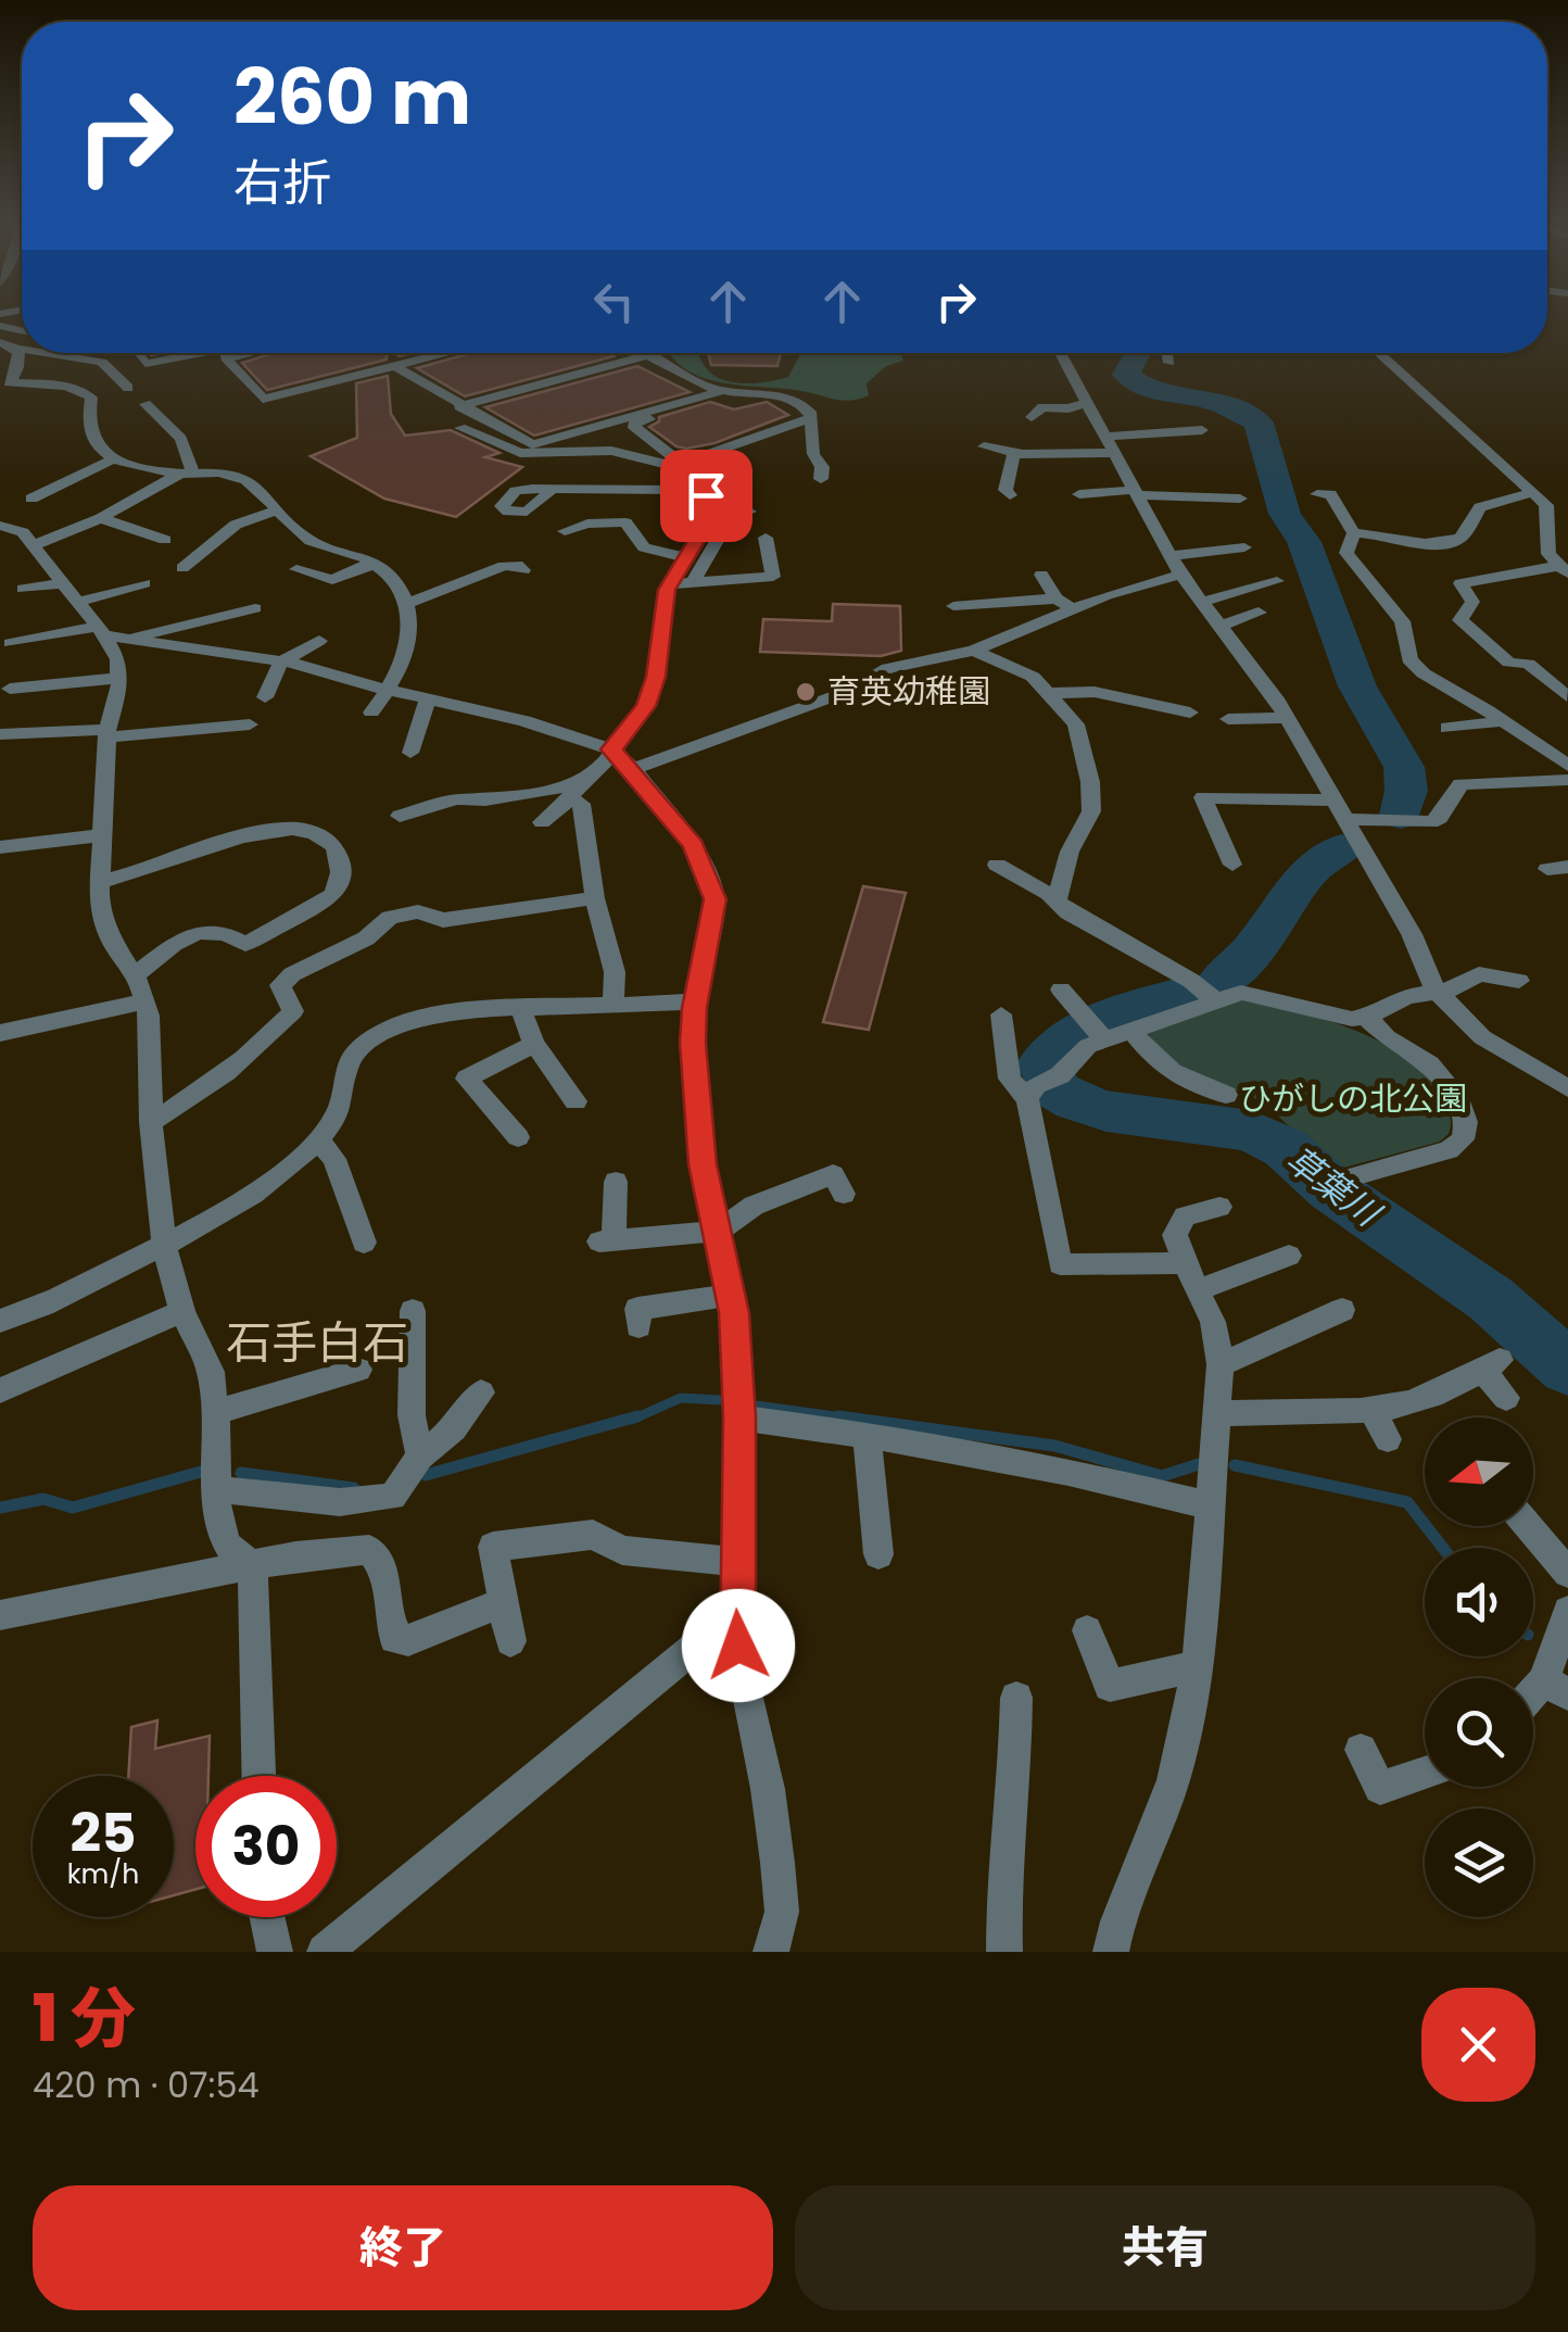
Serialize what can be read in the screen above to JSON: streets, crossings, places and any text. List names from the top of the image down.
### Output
{
  "districts": ["石手白石"],
  "water": ["草葉川"],
  "parks": ["ひがしの北公園"],
  "places": ["育英幼稚園"],
  "north": "left",
  "page": {
    "turn": ["260 m", "右折"],
    "speed": "25 km/h",
    "limit": "30",
    "heading": ["1 分", "420 m · 07:54"],
    "buttons": ["終了", "共有"]
  }
}
